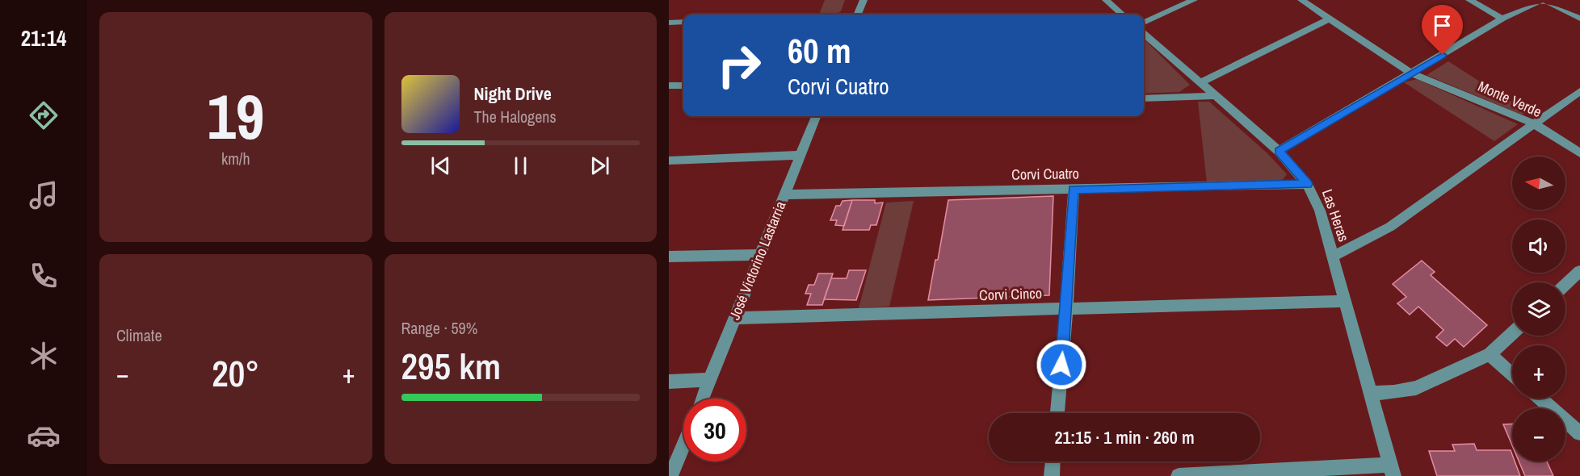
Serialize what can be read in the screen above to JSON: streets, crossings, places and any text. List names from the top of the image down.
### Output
{
  "streets": {
    "street": [
      "Monte Verde",
      "Corvi Cuatro",
      "Las Heras",
      "José Victorino Lastarria",
      "Corvi Cinco"
    ]
  },
  "crossings": [
    ["Corvi Cuatro", "Las Heras"],
    ["Corvi Cuatro", "José Victorino Lastarria"],
    ["Las Heras", "Corvi Cinco"],
    ["José Victorino Lastarria", "Corvi Cinco"]
  ],
  "north": "left",
  "page": {
    "tabs": "21:14",
    "tile": [
      ["19", "km/h"],
      "Climate",
      ["Range · 59%", "295 km"]
    ],
    "turn": ["60 m", "Corvi Cuatro"],
    "song": ["Night Drive", "The Halogens"],
    "map_buttons": ["+", "−"],
    "heat": ["−", "20°", "+"],
    "limit": "30",
    "trip": "21:15 · 1 min · 260 m"
  }
}
